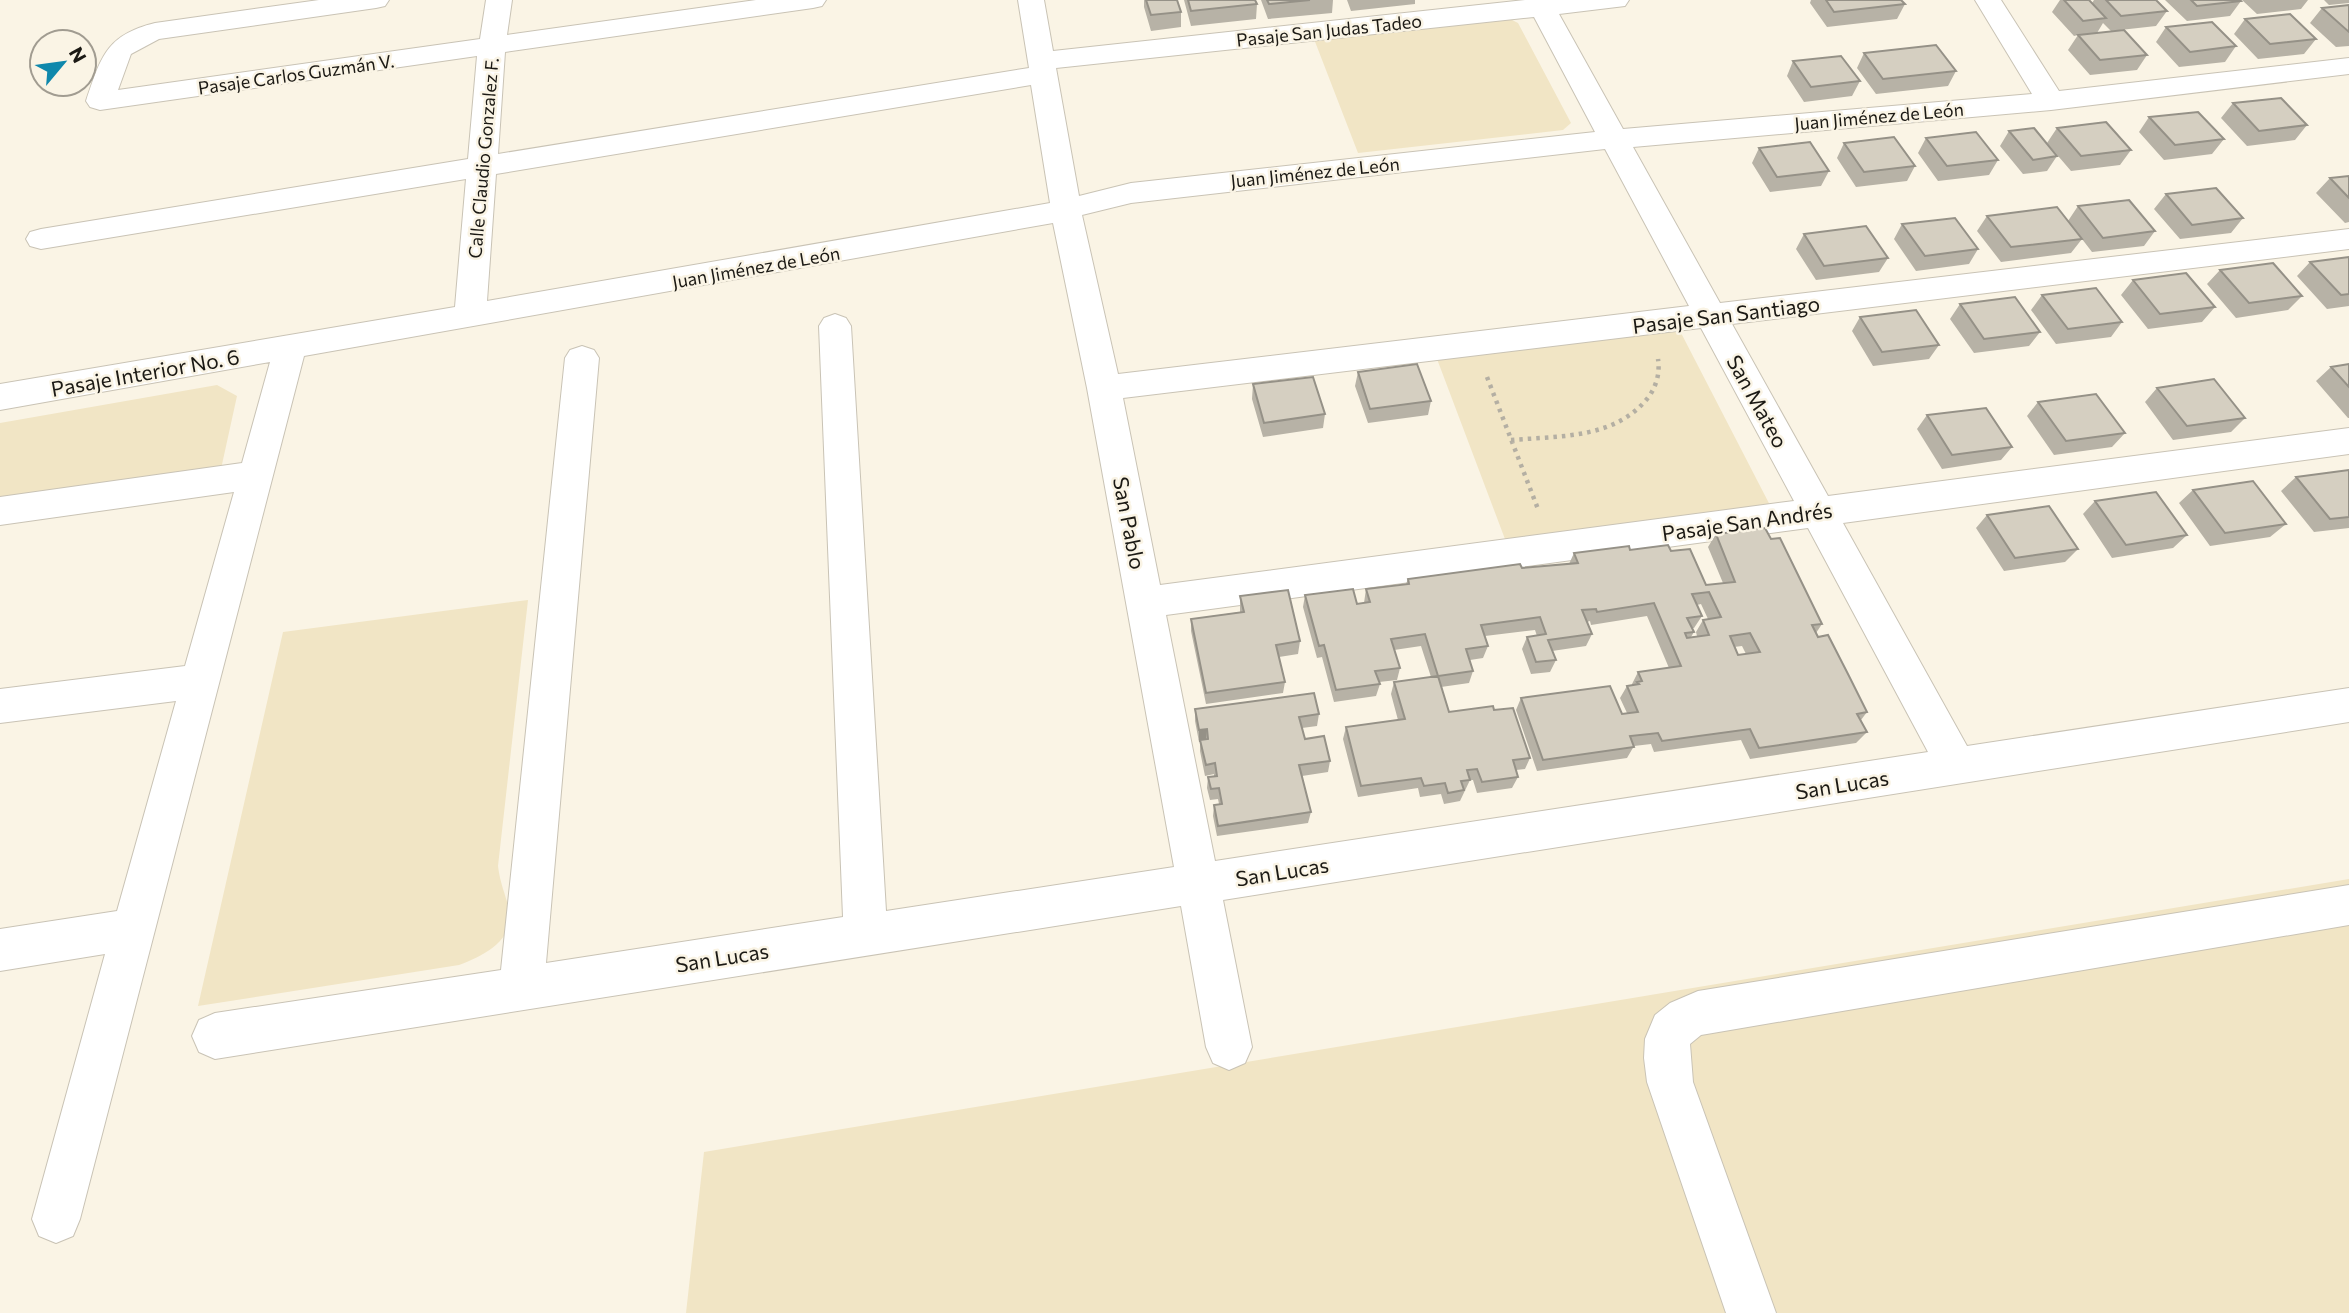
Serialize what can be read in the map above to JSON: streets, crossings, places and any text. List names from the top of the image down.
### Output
{
  "streets": {
    "street": [
      "Pasaje San Judas Tadeo",
      "Pasaje Carlos Guzmán V.",
      "Juan Jiménez de León",
      "Calle Claudio Gonzalez F.",
      "Pasaje San Santiago",
      "Pasaje Interior No. 6",
      "San Mateo",
      "Pasaje San Andrés",
      "San Pablo",
      "San Lucas"
    ]
  },
  "crossings": [
    ["Pasaje San Judas Tadeo", "Calle Claudio Gonzalez F."],
    ["Pasaje San Judas Tadeo", "San Mateo"],
    ["Pasaje San Judas Tadeo", "San Pablo"],
    ["Pasaje Carlos Guzmán V.", "Calle Claudio Gonzalez F."],
    ["Juan Jiménez de León", "Calle Claudio Gonzalez F."],
    ["Juan Jiménez de León", "Pasaje Interior No. 6"],
    ["Juan Jiménez de León", "San Mateo"],
    ["Juan Jiménez de León", "San Pablo"],
    ["Pasaje San Santiago", "San Mateo"],
    ["Pasaje San Santiago", "San Pablo"],
    ["San Mateo", "Pasaje San Andrés"],
    ["San Mateo", "San Lucas"],
    ["Pasaje San Andrés", "San Pablo"],
    ["San Pablo", "San Lucas"]
  ],
  "north": "top right"
}
